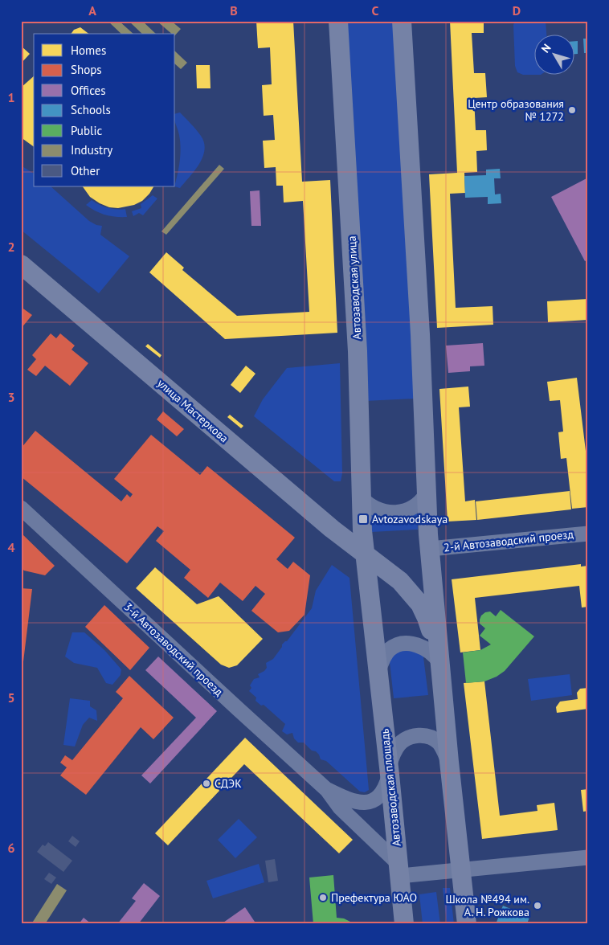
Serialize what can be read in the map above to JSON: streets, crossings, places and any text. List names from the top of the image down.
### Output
{
  "streets": {
    "main road": ["Автозаводская улица", "улица Мастеркова", "Автозаводская площадь"],
    "street": ["2-й Автозаводский проезд", "3-й Автозаводский проезд"]
  },
  "crossings": [
    ["Автозаводская улица", "улица Мастеркова"],
    ["Автозаводская улица", "Автозаводская площадь"],
    ["улица Мастеркова", "Автозаводская площадь"],
    ["3-й Автозаводский проезд", "Автозаводская площадь"]
  ],
  "places": {
    "other": [
      "Центр образования № 1272",
      "СДЭК",
      "Префектура ЮАО",
      "Школа №494 им. А. Н. Рожкова"
    ],
    "transit": ["Avtozavodskaya"]
  },
  "legend": [
    "Homes",
    "Shops",
    "Offices",
    "Schools",
    "Public",
    "Industry",
    "Other"
  ],
  "north": "top left",
  "grid": {
    "columns": [
      "A",
      "B",
      "C",
      "D"
    ],
    "rows": [
      "1",
      "2",
      "3",
      "4",
      "5",
      "6"
    ]
  }
}
